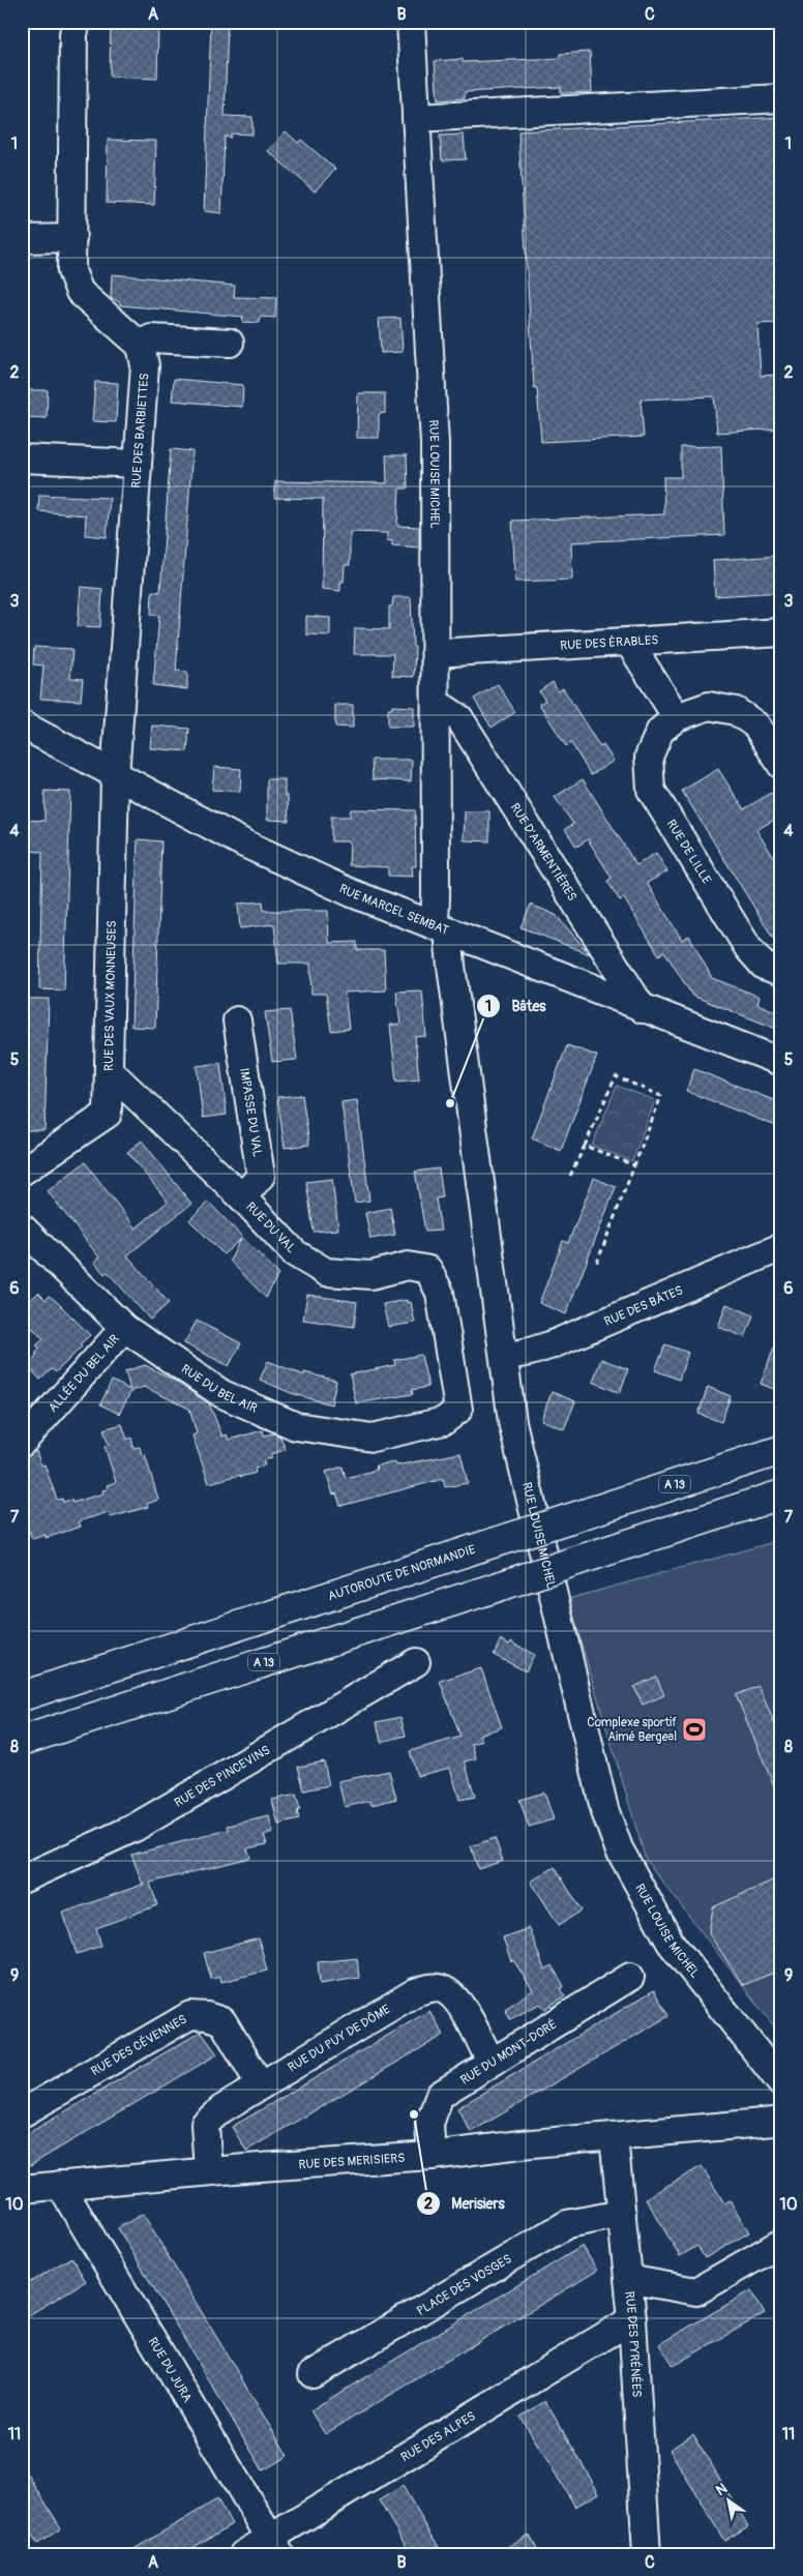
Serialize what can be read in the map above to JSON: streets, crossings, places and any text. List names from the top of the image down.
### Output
{
  "streets": {
    "highway": ["A 13", "AUTOROUTE DE NORMANDIE"],
    "street": [
      "RUE DES BARBIETTES",
      "RUE LOUISE MICHEL",
      "RUE DES ÉRABLES",
      "RUE D'ARMENTIÈRES",
      "RUE DE LILLE",
      "RUE MARCEL SEMBAT",
      "RUE DES VAUX MONNEUSES",
      "IMPASSE DU VAL",
      "RUE DU VAL",
      "RUE DES BÂTES",
      "ALLÉE DU BEL AIR",
      "RUE DU BEL AIR",
      "RUE DES PINCEVINS",
      "RUE DU PUY DE DÔME",
      "RUE DES CÉVENNES",
      "RUE DU MONT-DORÉ",
      "RUE DES MERISIERS",
      "PLACE DES VOSGES",
      "RUE DES PYRÉNÉES",
      "RUE DU JURA",
      "RUE DES ALPES"
    ]
  },
  "crossings": [
    ["RUE DES BARBIETTES", "RUE MARCEL SEMBAT"],
    ["RUE DES BARBIETTES", "RUE DES VAUX MONNEUSES"],
    ["RUE LOUISE MICHEL", "RUE DES ÉRABLES"],
    ["RUE LOUISE MICHEL", "RUE D'ARMENTIÈRES"],
    ["RUE LOUISE MICHEL", "RUE MARCEL SEMBAT"],
    ["RUE LOUISE MICHEL", "RUE DES BÂTES"],
    ["RUE D'ARMENTIÈRES", "RUE MARCEL SEMBAT"],
    ["RUE MARCEL SEMBAT", "RUE DES VAUX MONNEUSES"],
    ["RUE DES VAUX MONNEUSES", "RUE DU VAL"],
    ["IMPASSE DU VAL", "RUE DU VAL"],
    ["RUE DU VAL", "RUE DU BEL AIR"],
    ["ALLÉE DU BEL AIR", "RUE DU BEL AIR"],
    ["RUE DU PUY DE DÔME", "RUE DES CÉVENNES"],
    ["RUE DU PUY DE DÔME", "RUE DU MONT-DORÉ"],
    ["RUE DU PUY DE DÔME", "RUE DES MERISIERS"],
    ["RUE DU MONT-DORÉ", "RUE DES MERISIERS"],
    ["RUE DES MERISIERS", "RUE DES PYRÉNÉES"],
    ["RUE DES MERISIERS", "RUE DU JURA"],
    ["PLACE DES VOSGES", "RUE DES PYRÉNÉES"],
    ["RUE DES PYRÉNÉES", "RUE DES ALPES"],
    ["RUE DU JURA", "RUE DES ALPES"]
  ],
  "places": {
    "other": ["Bâtes", "Merisiers"],
    "sports": ["Complexe sportif Aimé Bergeal"]
  },
  "north": "top left",
  "grid": {
    "columns": ["A", "B", "C"],
    "rows": [
      "1",
      "2",
      "3",
      "4",
      "5",
      "6",
      "7",
      "8",
      "9",
      "10",
      "11"
    ]
  }
}
